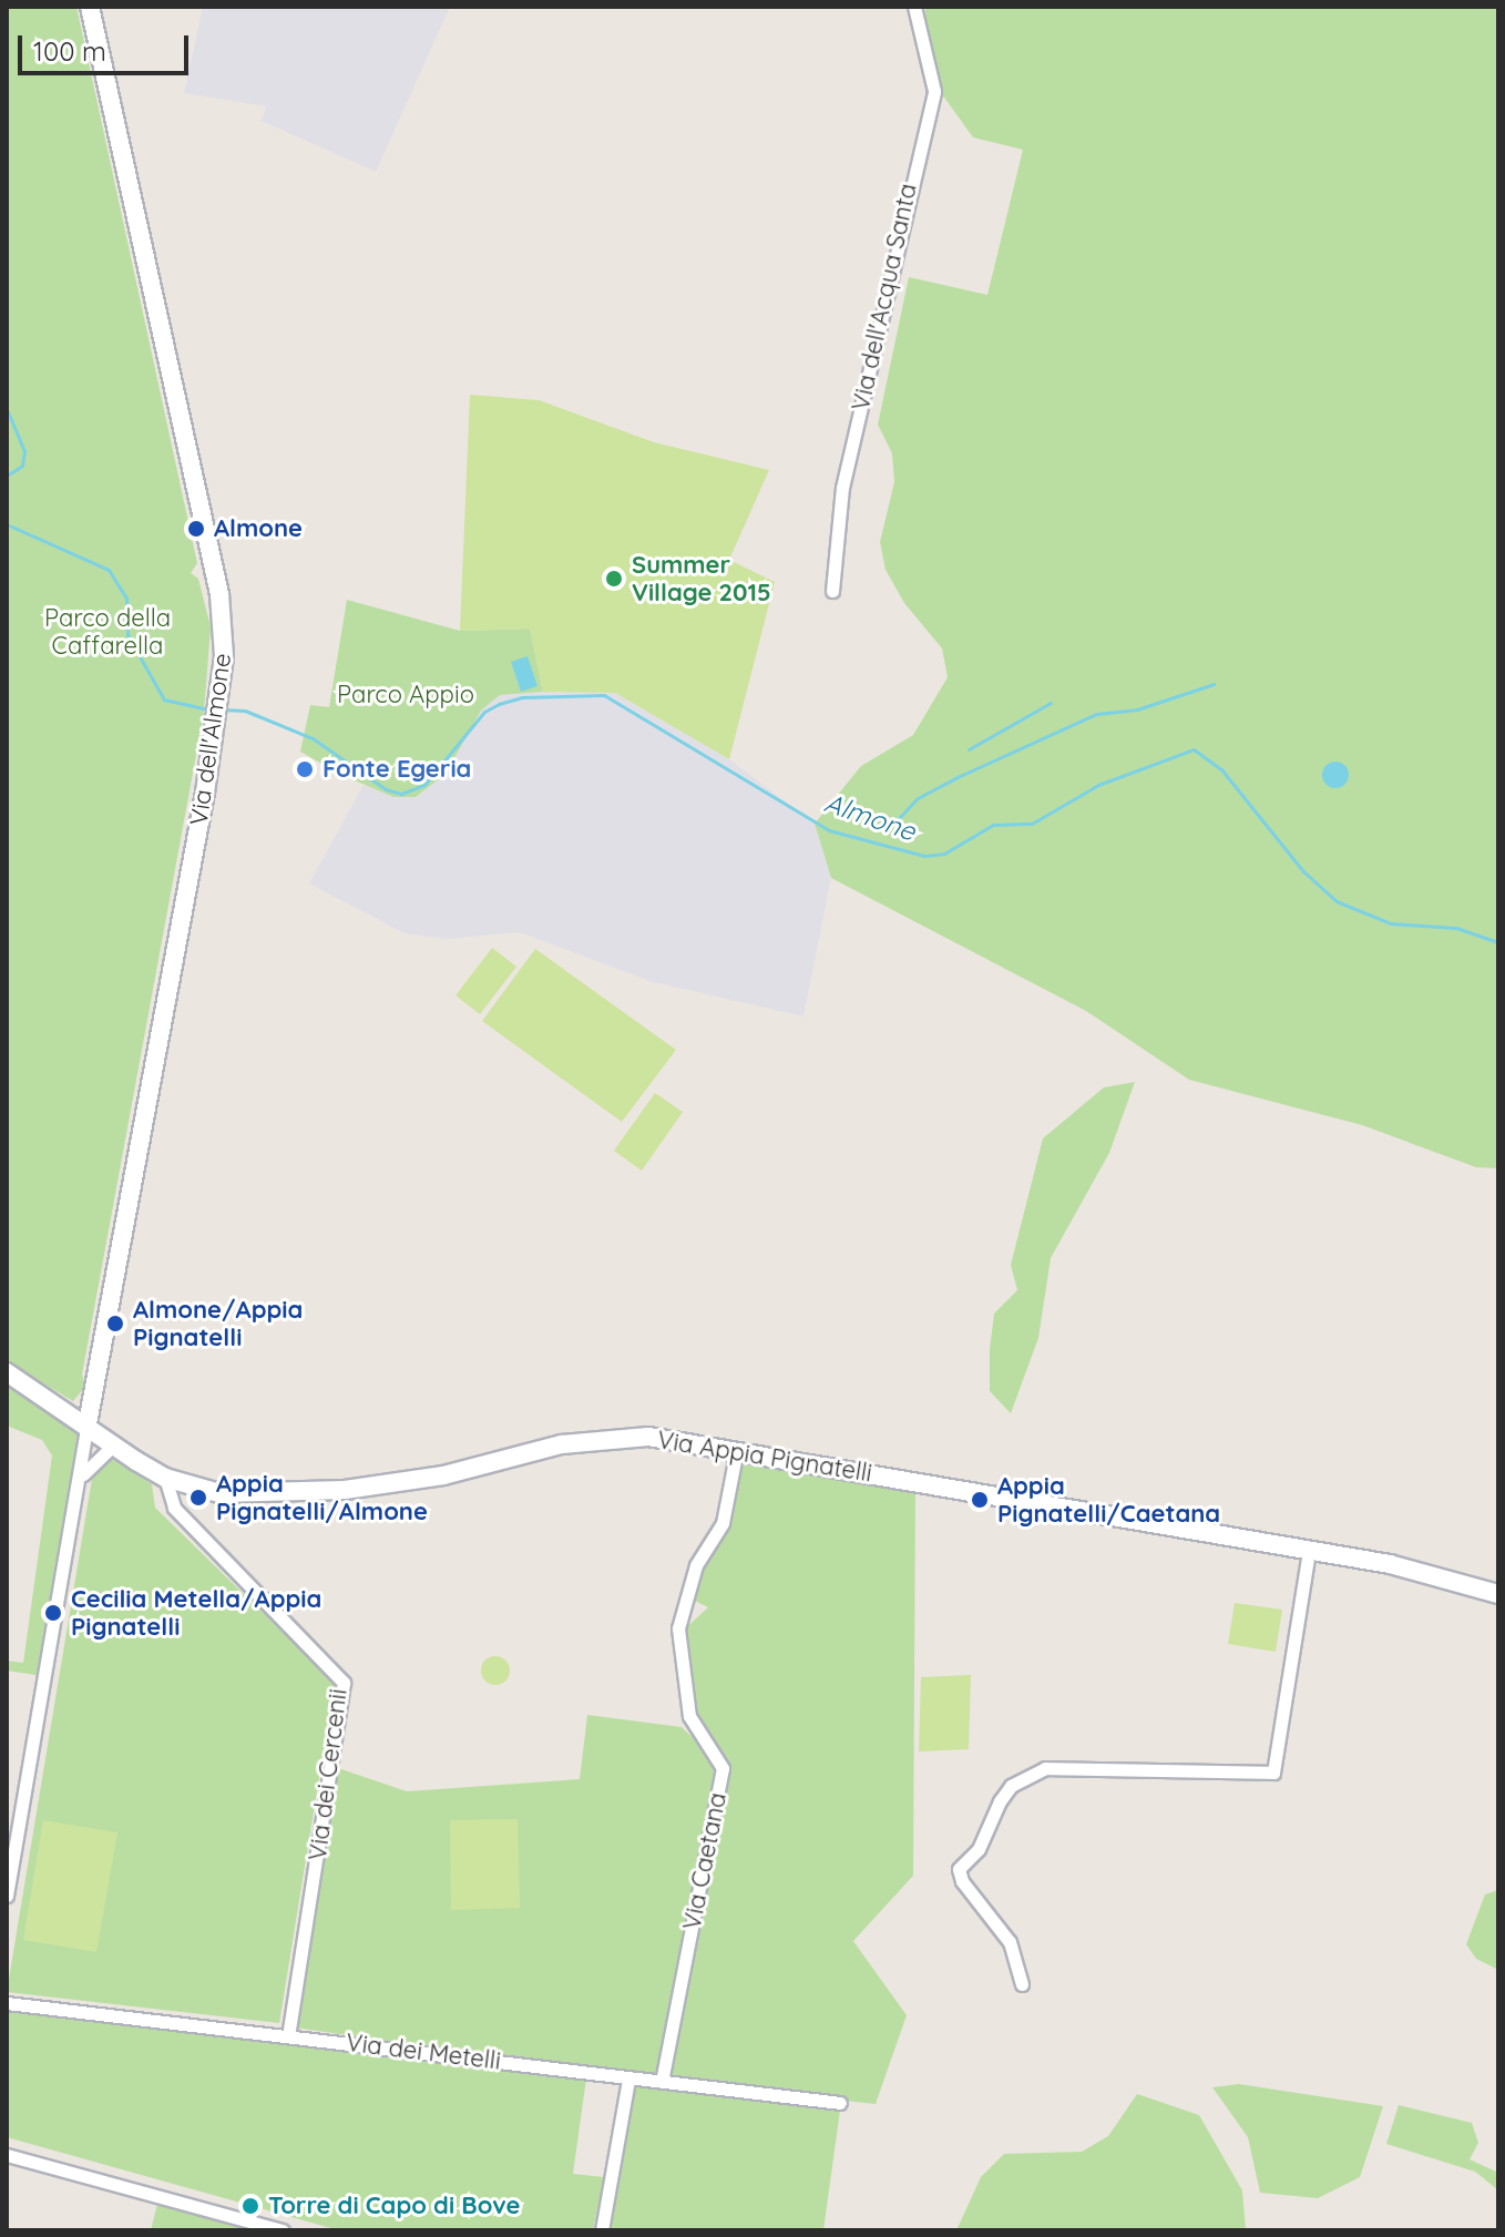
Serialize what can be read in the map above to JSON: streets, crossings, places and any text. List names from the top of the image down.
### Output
{
  "streets": {
    "main road": ["Via dell'Almone", "Via Appia Pignatelli"],
    "street": [
      "Via dell'Acqua Santa",
      "Via dei Cercenii",
      "Via Caetana",
      "Via dei Metelli"
    ]
  },
  "crossings": [
    ["Via dell'Almone", "Via Appia Pignatelli"],
    ["Via Appia Pignatelli", "Via dei Cercenii"],
    ["Via Appia Pignatelli", "Via Caetana"],
    ["Via dei Cercenii", "Via dei Metelli"],
    ["Via Caetana", "Via dei Metelli"]
  ],
  "water": ["Almone"],
  "parks": ["Parco della Caffarella", "Parco Appio"],
  "places": [
    "Almone",
    "Summer Village 2015",
    "Fonte Egeria",
    "Almone/Appia Pignatelli",
    "Appia Pignatelli/Almone",
    "Appia Pignatelli/Caetana",
    "Cecilia Metella/Appia Pignatelli",
    "Torre di Capo di Bove"
  ],
  "scale_bar": "100 m"
}
